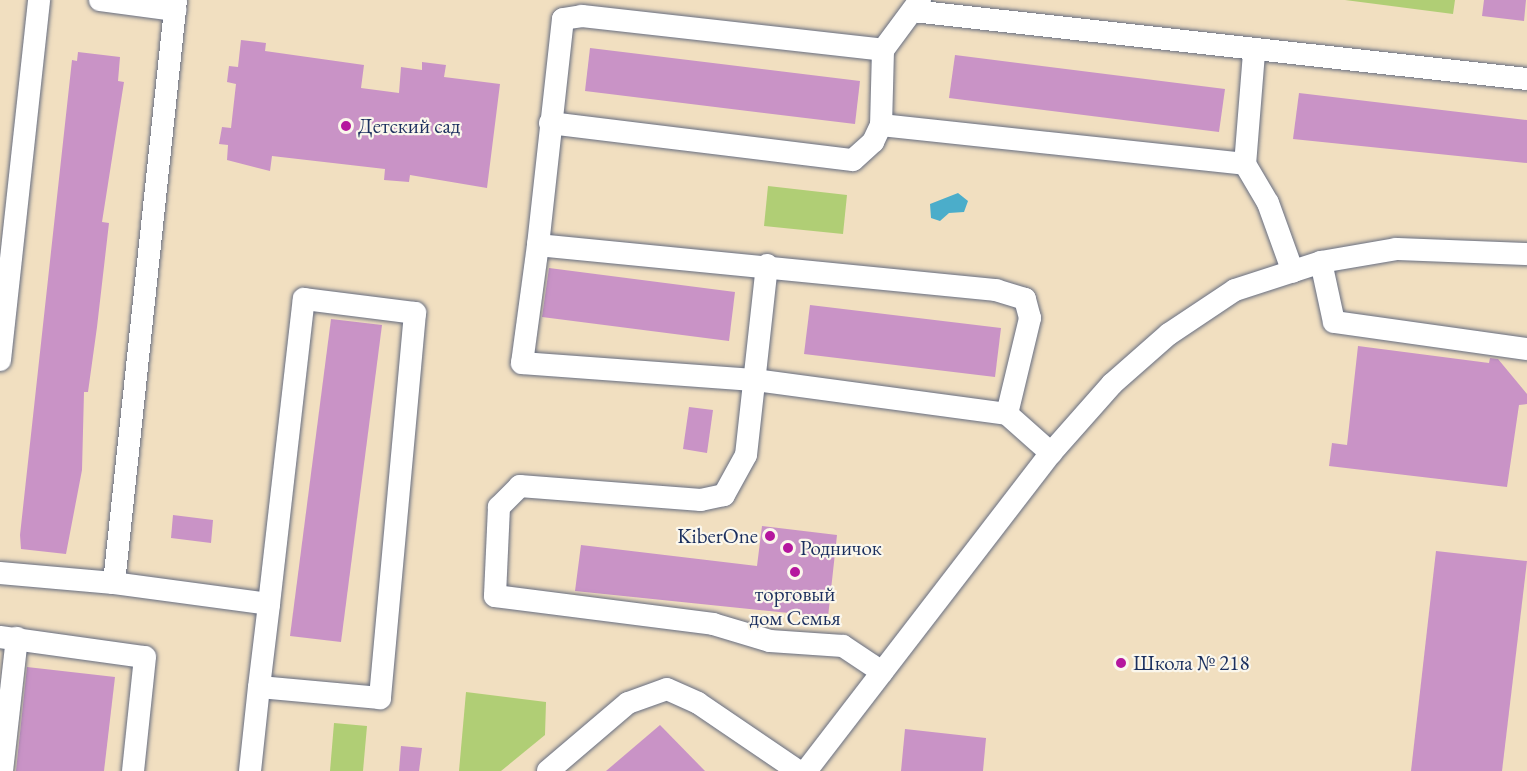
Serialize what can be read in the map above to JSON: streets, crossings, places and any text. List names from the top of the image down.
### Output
{
  "places": [
    "Детский сад",
    "KiberOne",
    "Родничок",
    "торговый дом Семья",
    "Школа № 218"
  ]
}
